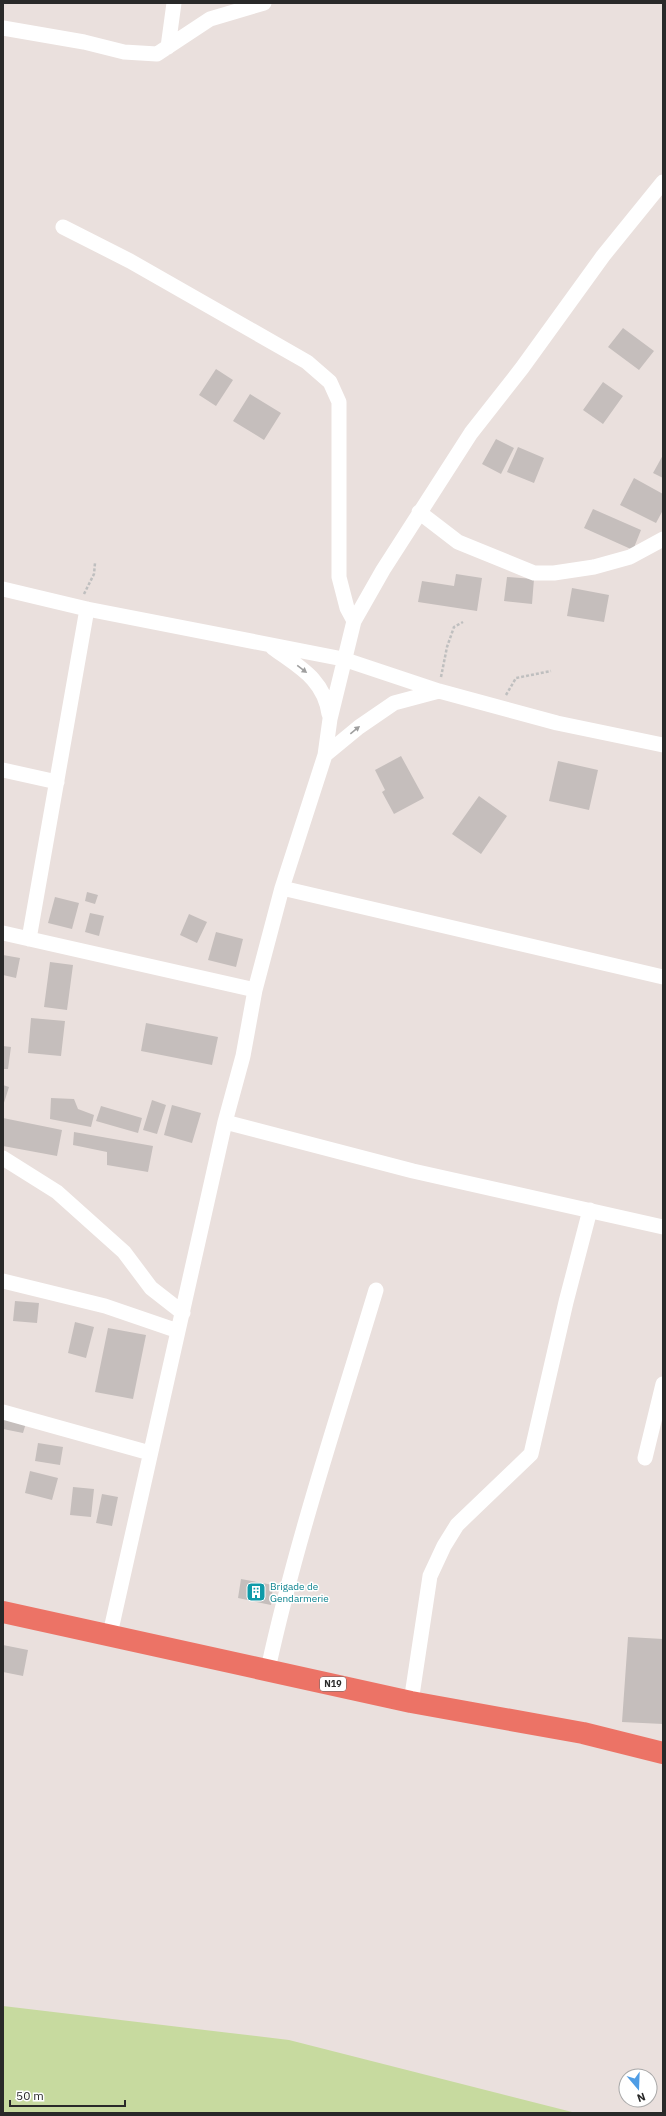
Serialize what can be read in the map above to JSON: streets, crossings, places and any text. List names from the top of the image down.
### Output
{
  "streets": {
    "highway": ["N19"]
  },
  "places": {
    "building": ["Brigade de Gendarmerie"]
  },
  "scale_bar": "50 m",
  "north": "bottom"
}
